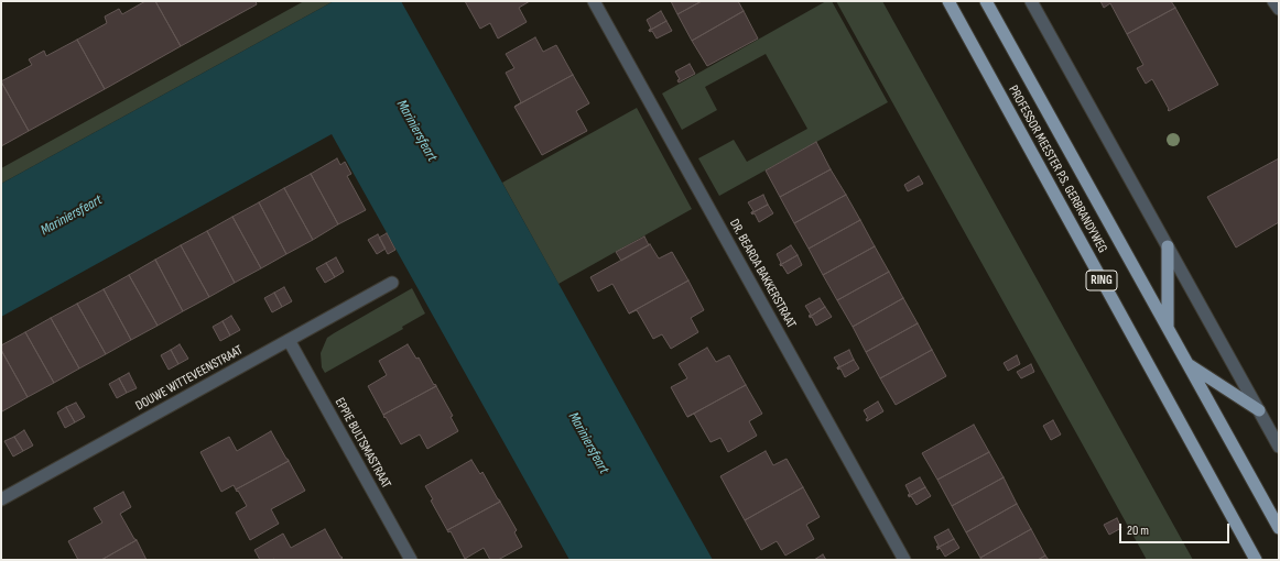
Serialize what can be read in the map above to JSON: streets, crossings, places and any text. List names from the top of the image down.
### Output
{
  "streets": {
    "main road": ["PROFESSOR MEESTER P.S. GERBRANDYWEG", "RING"],
    "street": ["DR. BEARDA BAKKERSTRAAT", "DOUWE WITTEVEENSTRAAT", "EPPIE BULTSMASTRAAT"]
  },
  "crossings": [
    ["DOUWE WITTEVEENSTRAAT", "EPPIE BULTSMASTRAAT"]
  ],
  "water": ["Mariniersfeart"],
  "scale_bar": "20 m"
}
